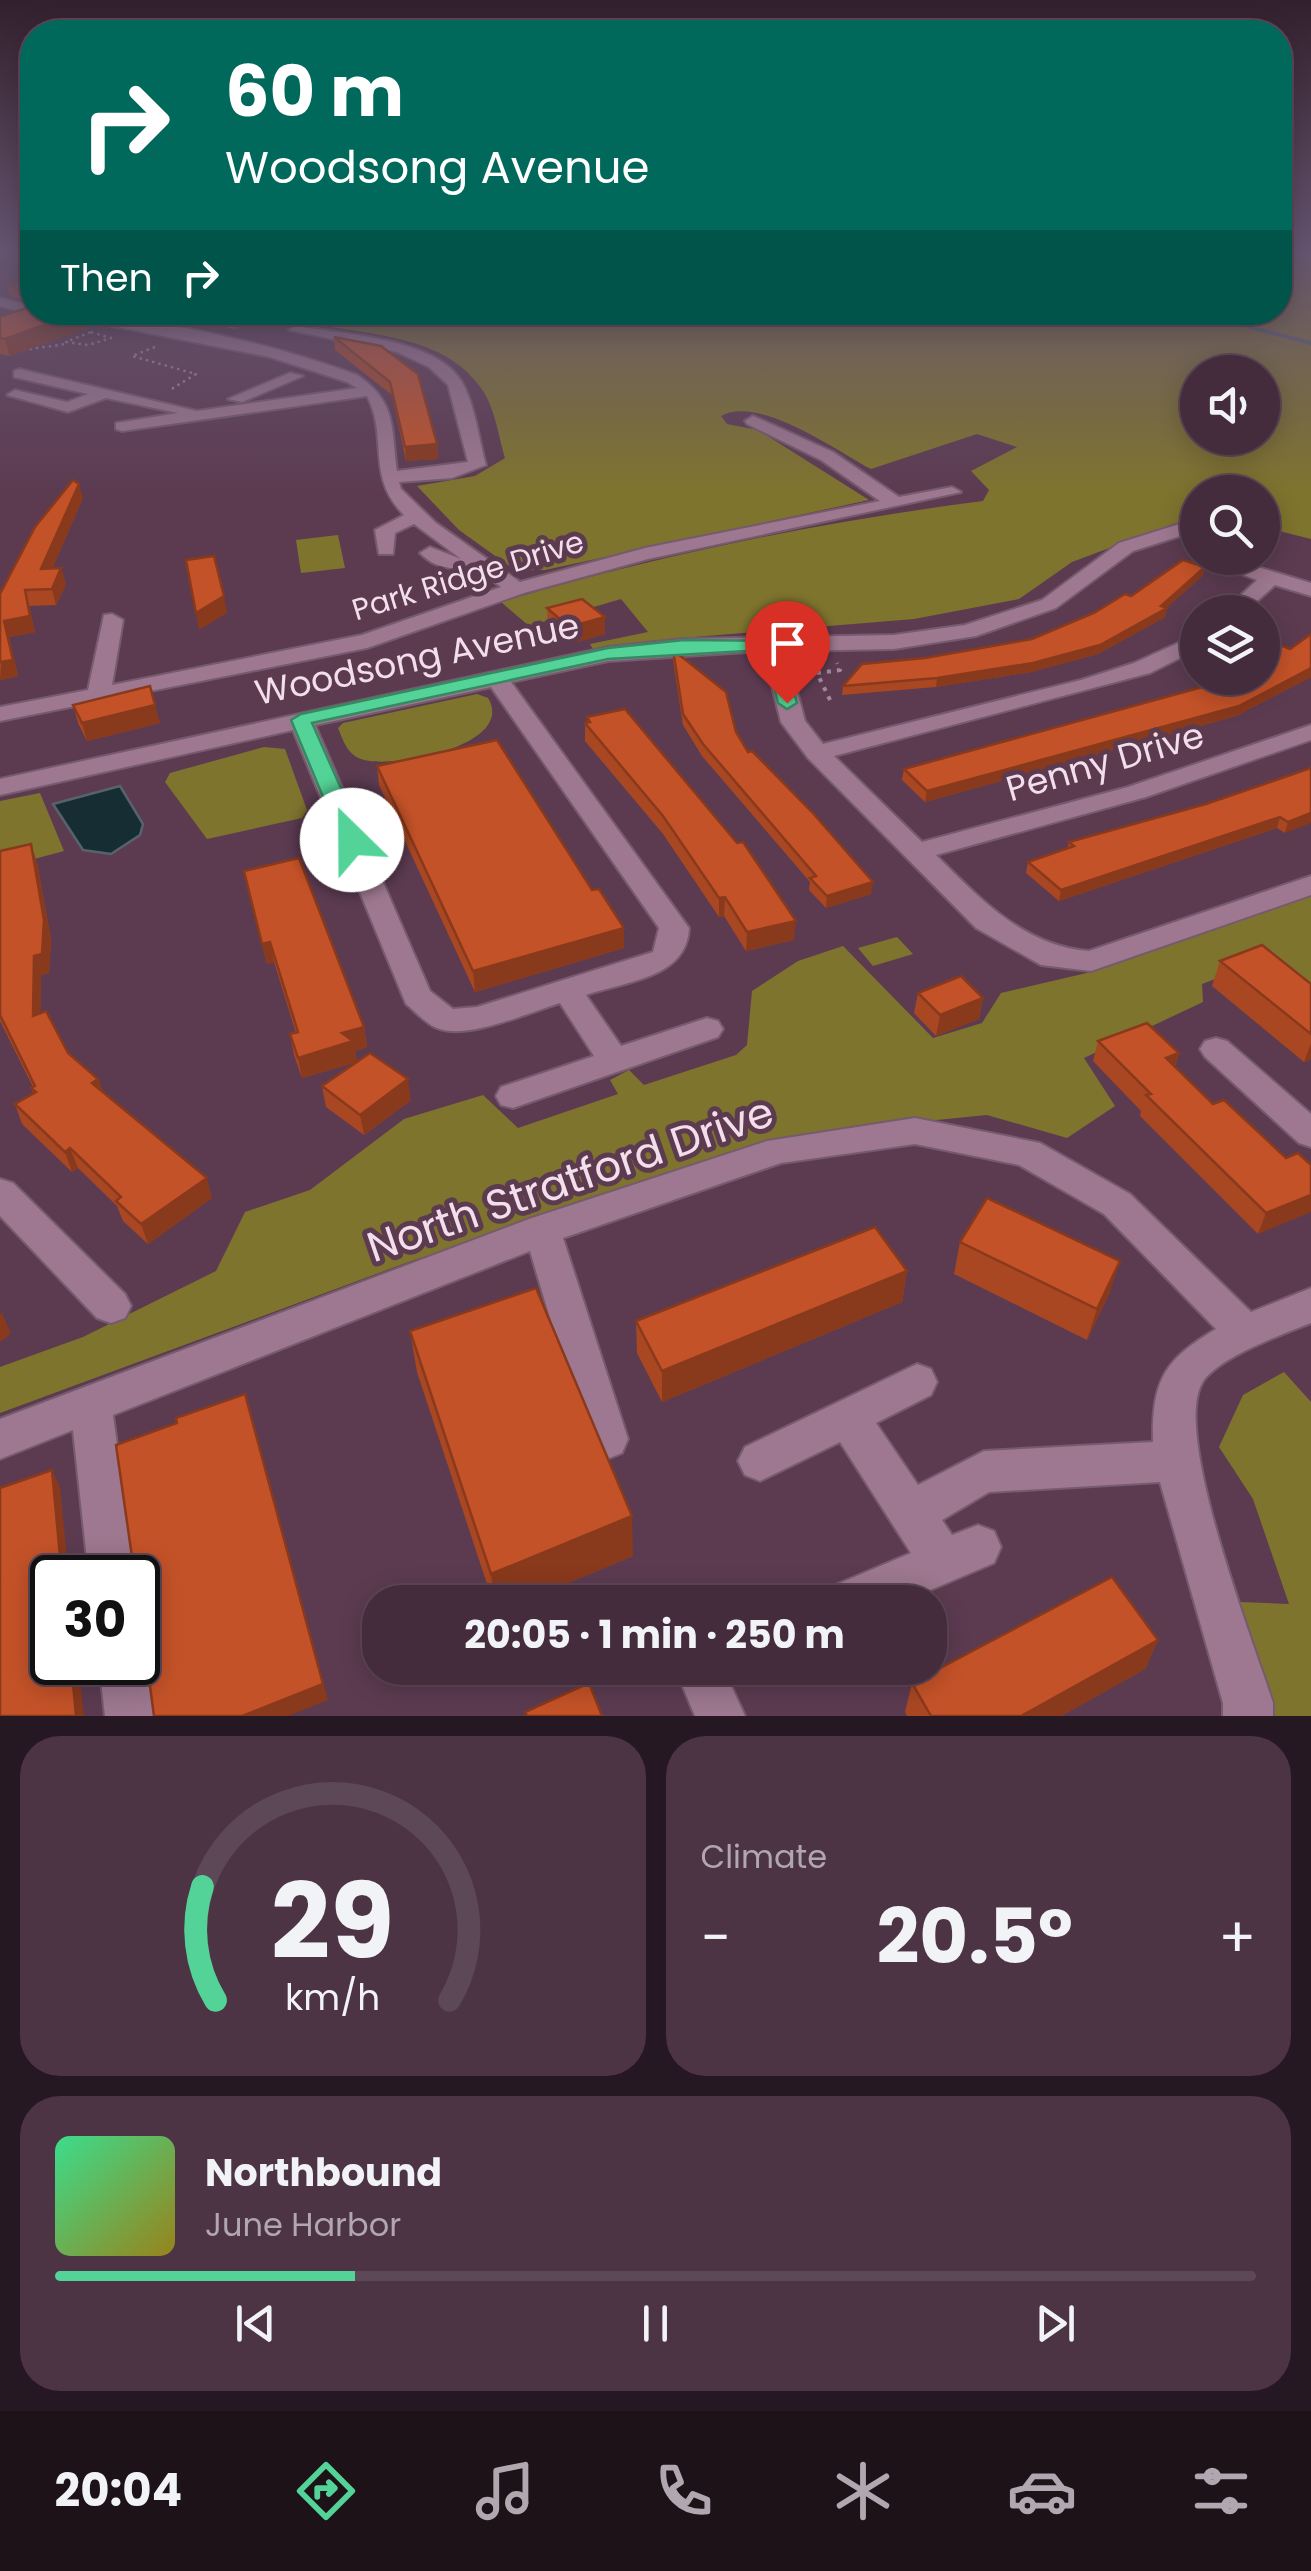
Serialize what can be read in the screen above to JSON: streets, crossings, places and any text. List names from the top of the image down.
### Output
{
  "streets": {
    "street": [
      "Park Ridge Drive",
      "Woodsong Avenue",
      "Penny Drive",
      "North Stratford Drive"
    ]
  },
  "page": {
    "turn": ["60 m", "Woodsong Avenue"],
    "then": "Then",
    "limit": "30",
    "trip": "20:05 · 1 min · 250 m",
    "tile": "Climate",
    "heat": ["−", "20.5°", "+"],
    "song": ["Northbound", "June Harbor"],
    "tabs": "20:04",
    "gauge": ["29", "km/h"]
  }
}
